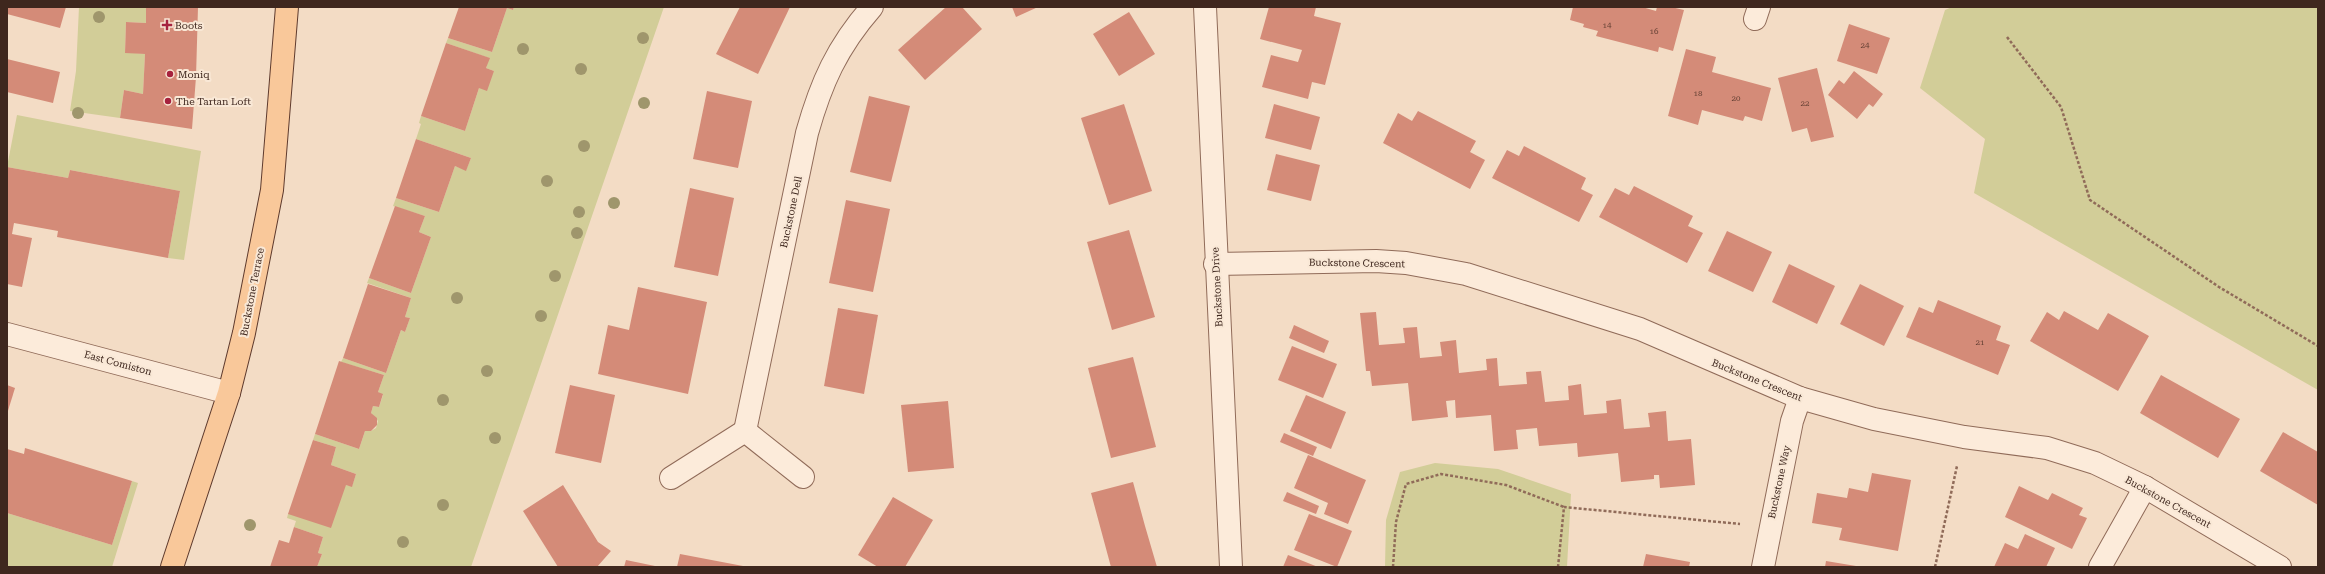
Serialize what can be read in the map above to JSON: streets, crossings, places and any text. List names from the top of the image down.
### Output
{
  "streets": {
    "main road": ["Buckstone Terrace"],
    "street": [
      "Buckstone Dell",
      "Buckstone Crescent",
      "Buckstone Drive",
      "East Comiston",
      "Buckstone Way"
    ]
  },
  "crossings": [
    ["Buckstone Crescent", "Buckstone Drive"],
    ["Buckstone Crescent", "Buckstone Way"],
    ["Buckstone Terrace", "East Comiston"]
  ],
  "places": {
    "health": ["Boots"],
    "other": ["Moniq", "The Tartan Loft"]
  },
  "house_numbers": [
    "14",
    "16",
    "24",
    "18",
    "20",
    "22",
    "21"
  ]
}
